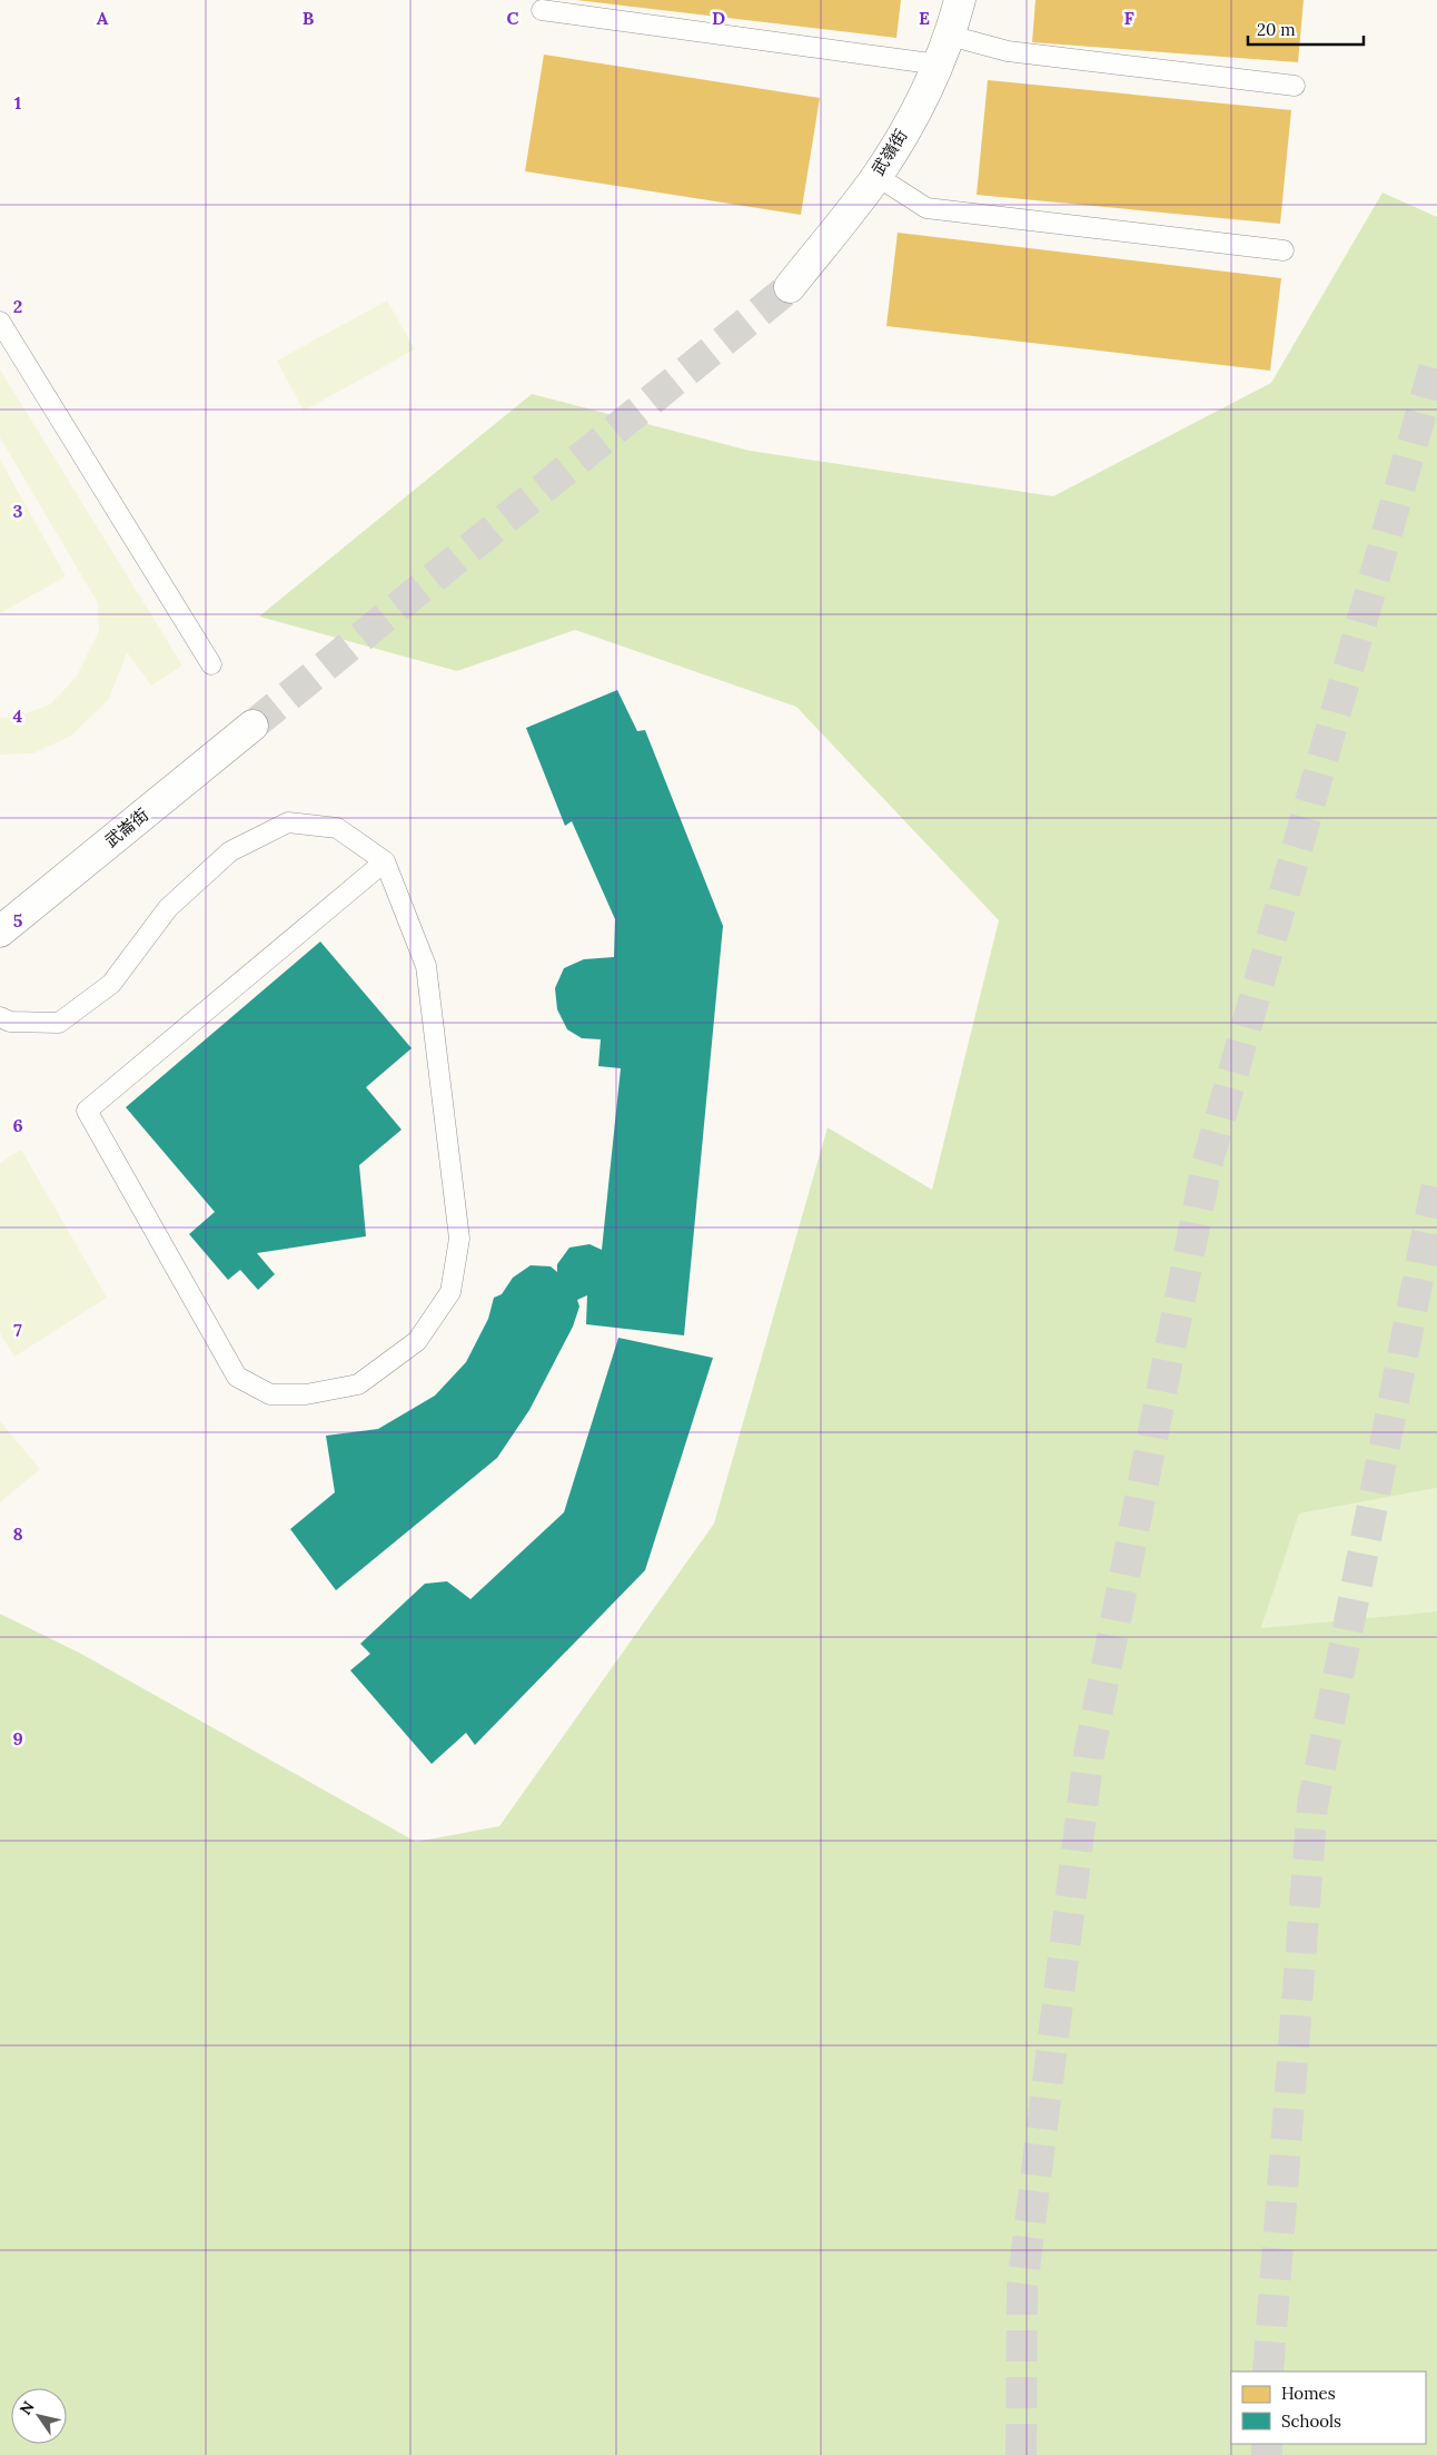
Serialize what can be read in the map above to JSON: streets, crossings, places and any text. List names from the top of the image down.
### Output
{
  "streets": {
    "street": ["武嶺街", "武崙街"]
  },
  "legend": ["Homes", "Schools"],
  "scale_bar": "20 m",
  "north": "top left",
  "grid": {
    "columns": [
      "A",
      "B",
      "C",
      "D",
      "E",
      "F"
    ],
    "rows": [
      "1",
      "2",
      "3",
      "4",
      "5",
      "6",
      "7",
      "8",
      "9"
    ]
  }
}
